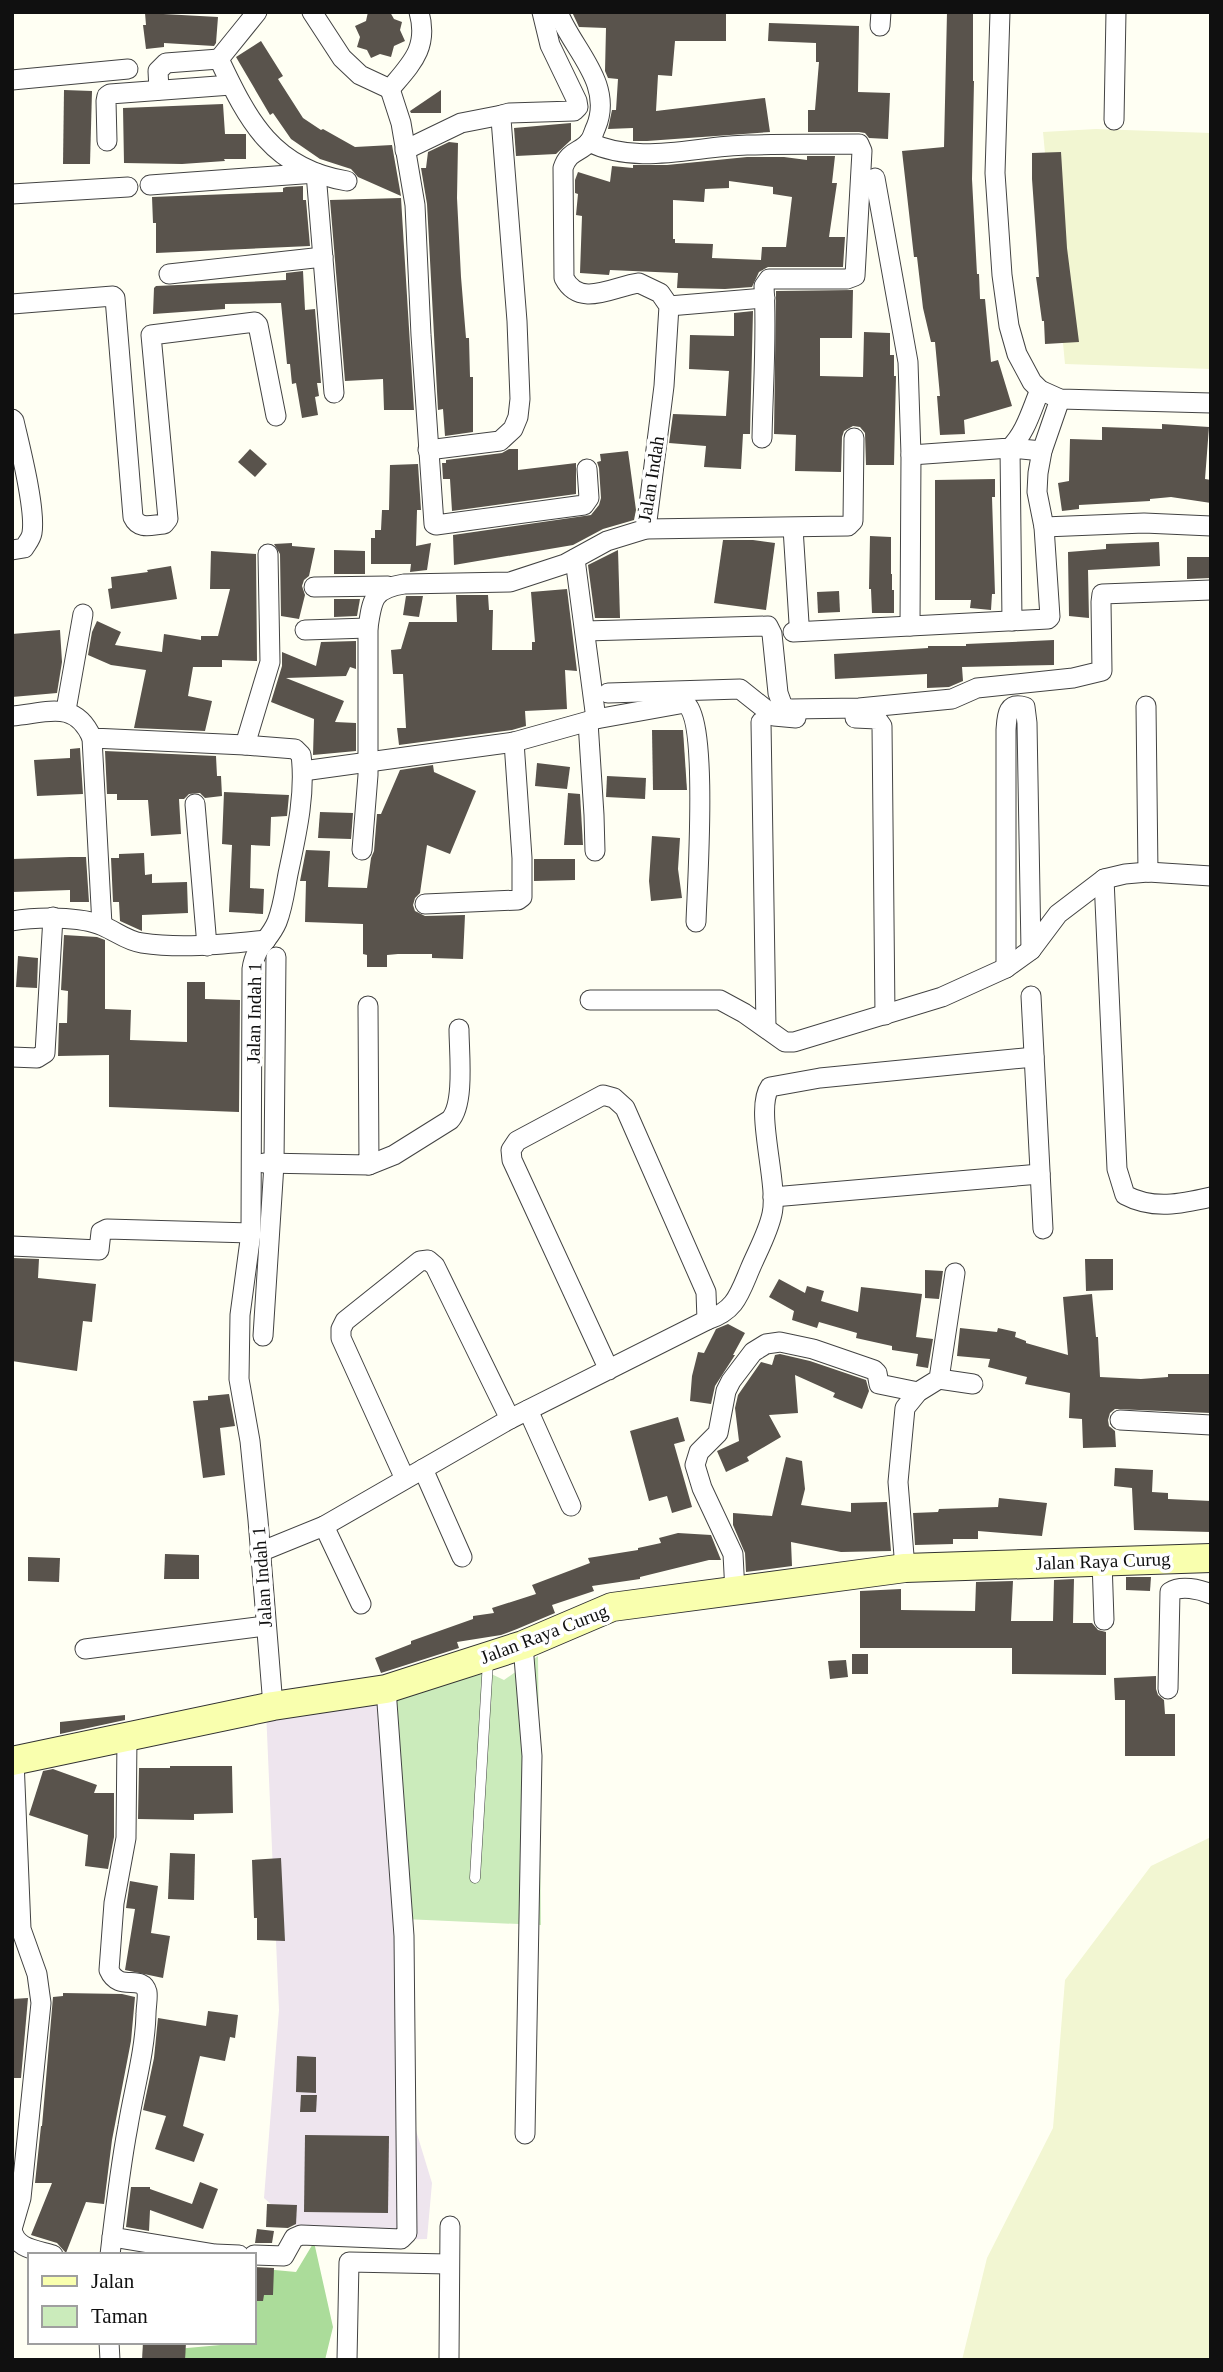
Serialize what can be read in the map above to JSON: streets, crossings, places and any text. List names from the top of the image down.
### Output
{
  "streets": {
    "main road": ["Jalan Raya Curug"],
    "street": ["Jalan Indah", "Jalan Indah 1"]
  },
  "crossings": [
    ["Jalan Indah 1", "Jalan Raya Curug"]
  ],
  "legend": ["Jalan", "Taman"]
}
